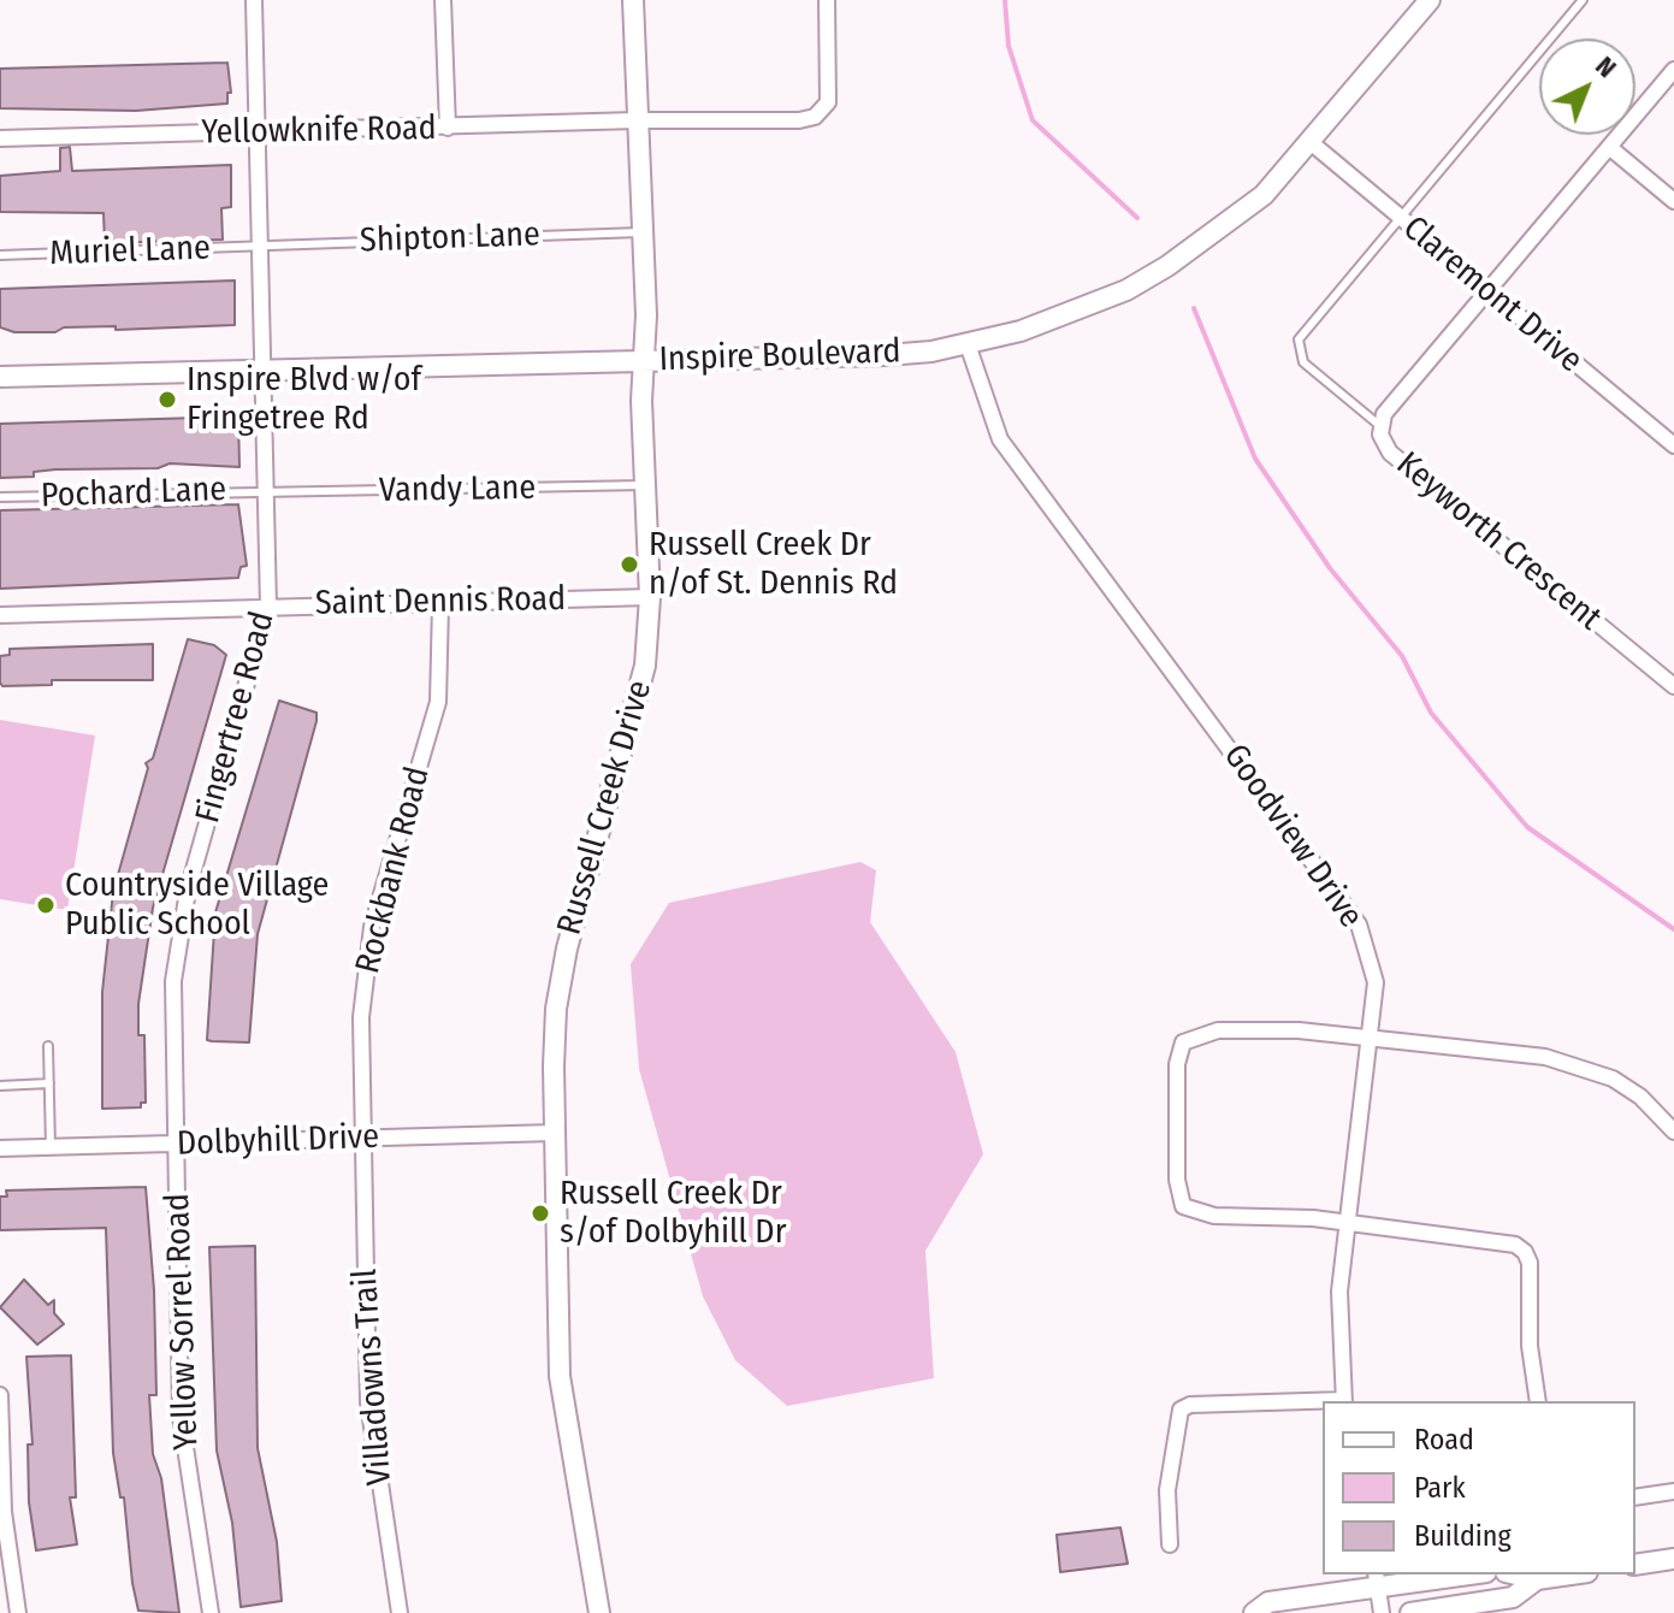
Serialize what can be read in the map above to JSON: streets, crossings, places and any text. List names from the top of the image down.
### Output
{
  "streets": {
    "street": [
      "Yellowknife Road",
      "Claremont Drive",
      "Inspire Boulevard",
      "Keyworth Crescent",
      "Saint Dennis Road",
      "Fingertree Road",
      "Russell Creek Drive",
      "Goodview Drive",
      "Rockbank Road",
      "Dolbyhill Drive",
      "Yellow Sorrel Road",
      "Villadowns Trail"
    ],
    "lane": [
      "Shipton Lane",
      "Muriel Lane",
      "Vandy Lane",
      "Pochard Lane"
    ]
  },
  "crossings": [
    ["Yellowknife Road", "Fingertree Road"],
    ["Yellowknife Road", "Russell Creek Drive"],
    ["Shipton Lane", "Muriel Lane"],
    ["Shipton Lane", "Fingertree Road"],
    ["Shipton Lane", "Russell Creek Drive"],
    ["Muriel Lane", "Fingertree Road"],
    ["Claremont Drive", "Inspire Boulevard"],
    ["Claremont Drive", "Keyworth Crescent"],
    ["Inspire Boulevard", "Fingertree Road"],
    ["Inspire Boulevard", "Russell Creek Drive"],
    ["Inspire Boulevard", "Goodview Drive"],
    ["Vandy Lane", "Pochard Lane"],
    ["Vandy Lane", "Fingertree Road"],
    ["Vandy Lane", "Russell Creek Drive"],
    ["Pochard Lane", "Fingertree Road"],
    ["Saint Dennis Road", "Fingertree Road"],
    ["Saint Dennis Road", "Russell Creek Drive"],
    ["Saint Dennis Road", "Rockbank Road"],
    ["Fingertree Road", "Dolbyhill Drive"],
    ["Fingertree Road", "Yellow Sorrel Road"],
    ["Russell Creek Drive", "Dolbyhill Drive"],
    ["Rockbank Road", "Dolbyhill Drive"],
    ["Rockbank Road", "Villadowns Trail"],
    ["Dolbyhill Drive", "Yellow Sorrel Road"],
    ["Dolbyhill Drive", "Villadowns Trail"]
  ],
  "places": [
    "Inspire Blvd w/of Fringetree Rd",
    "Russell Creek Dr n/of St. Dennis Rd",
    "Countryside Village Public School",
    "Russell Creek Dr s/of Dolbyhill Dr"
  ],
  "legend": ["Road", "Park", "Building"],
  "north": "top right"
}
